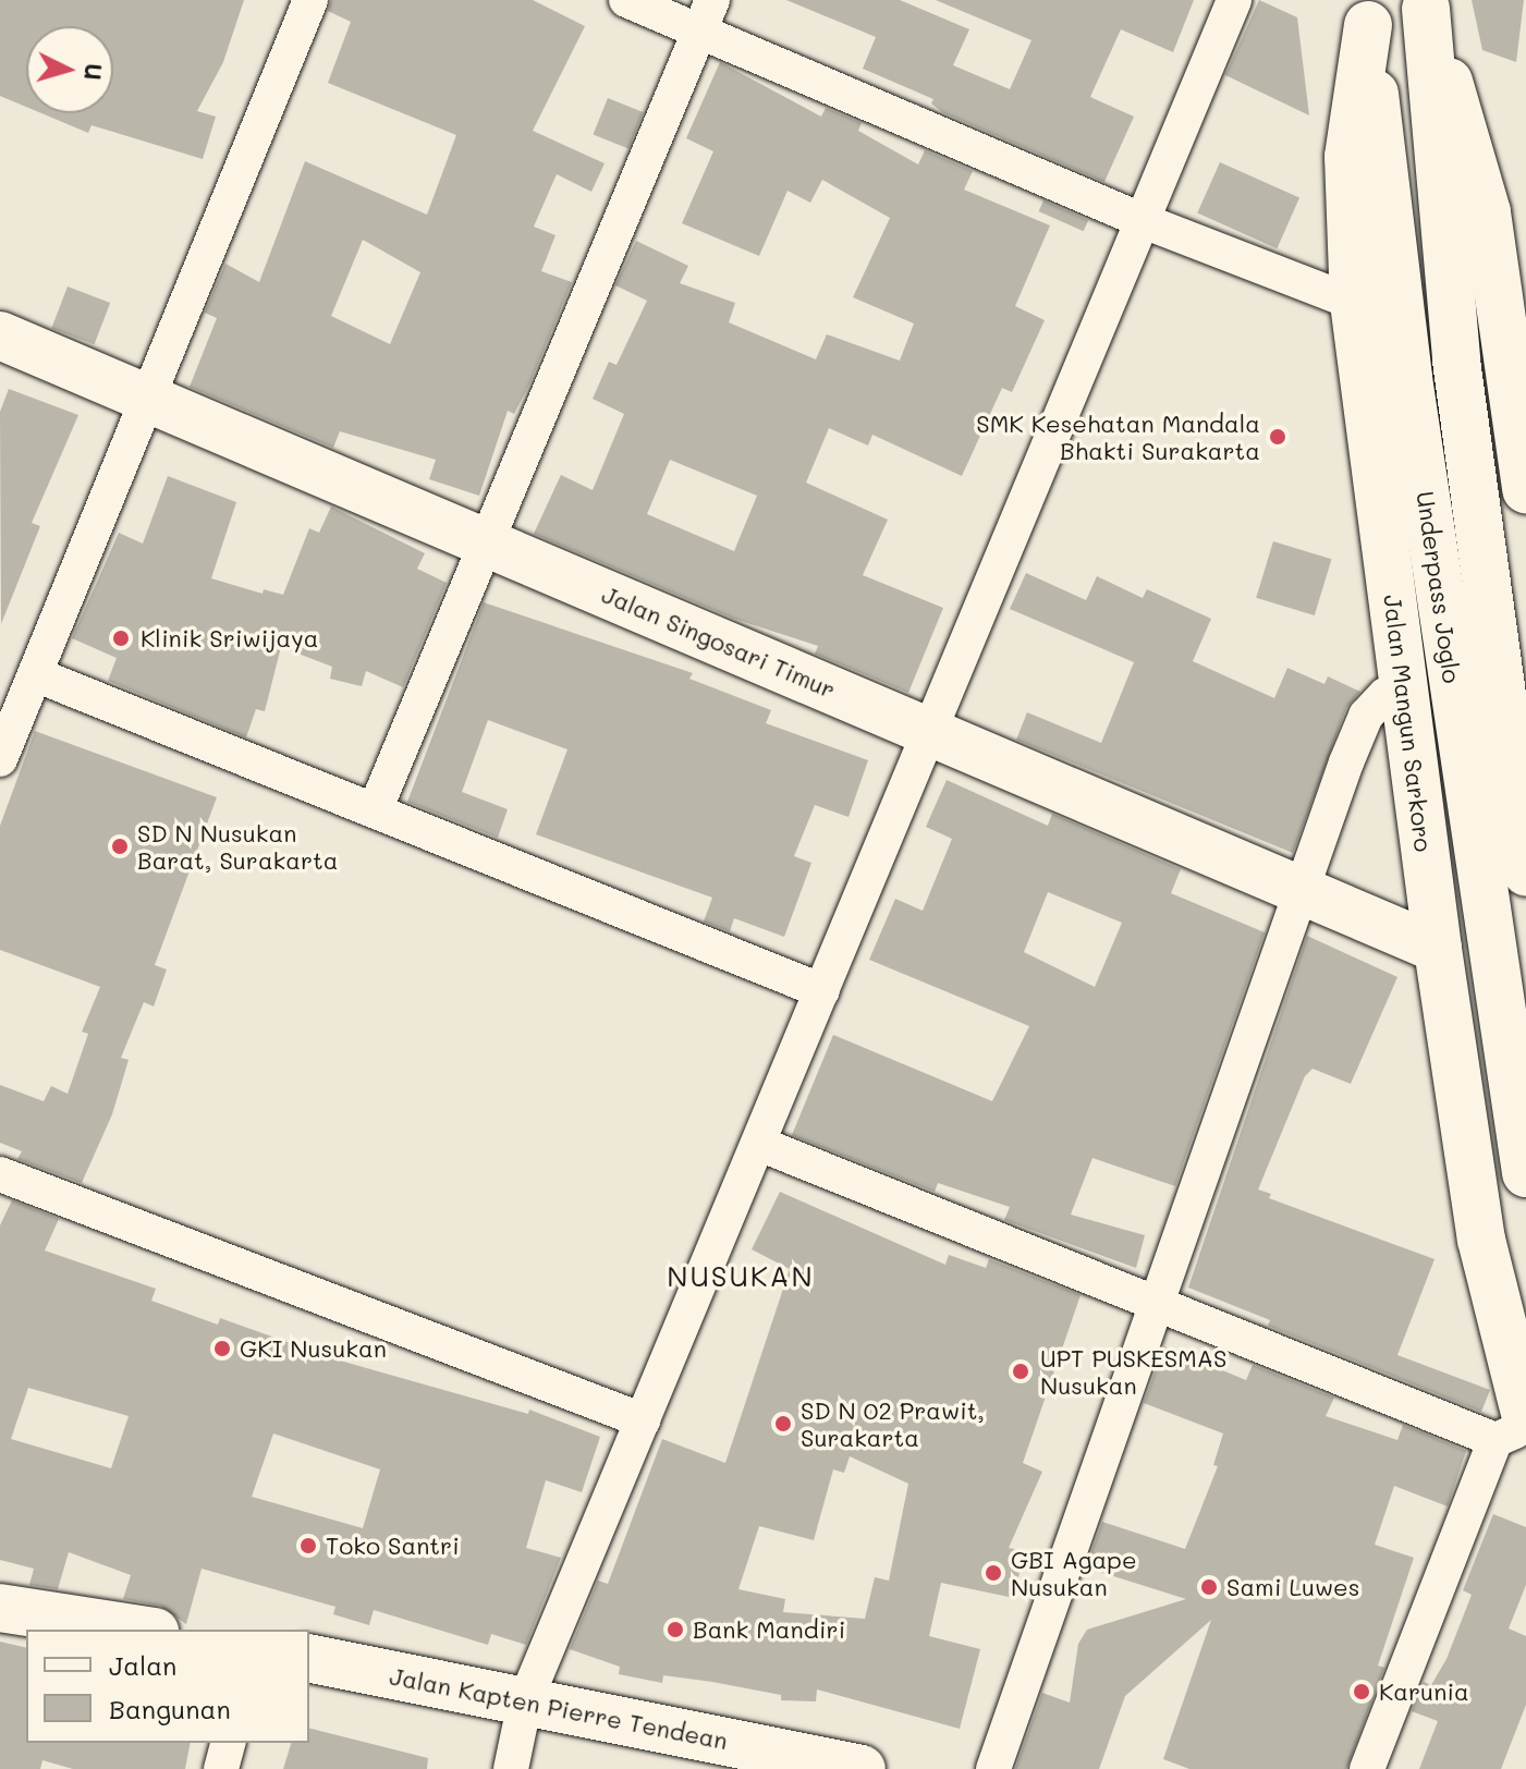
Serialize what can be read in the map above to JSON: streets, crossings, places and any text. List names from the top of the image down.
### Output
{
  "streets": {
    "main road": [
      "Underpass Joglo",
      "Jalan Singosari Timur",
      "Jalan Mangun Sarkoro",
      "Jalan Kapten Pierre Tendean"
    ]
  },
  "crossings": [
    ["Underpass Joglo", "Jalan Mangun Sarkoro"],
    ["Jalan Singosari Timur", "Jalan Mangun Sarkoro"]
  ],
  "districts": ["NUSUKAN"],
  "places": [
    "SMK Kesehatan Mandala Bhakti Surakarta",
    "Klinik Sriwijaya",
    "SD N Nusukan Barat, Surakarta",
    "GKI Nusukan",
    "UPT PUSKESMAS Nusukan",
    "SD N 02 Prawit, Surakarta",
    "Toko Santri",
    "GBI Agape Nusukan",
    "Sami Luwes",
    "Bank Mandiri",
    "Karunia"
  ],
  "legend": ["Jalan", "Bangunan"],
  "north": "right"
}
